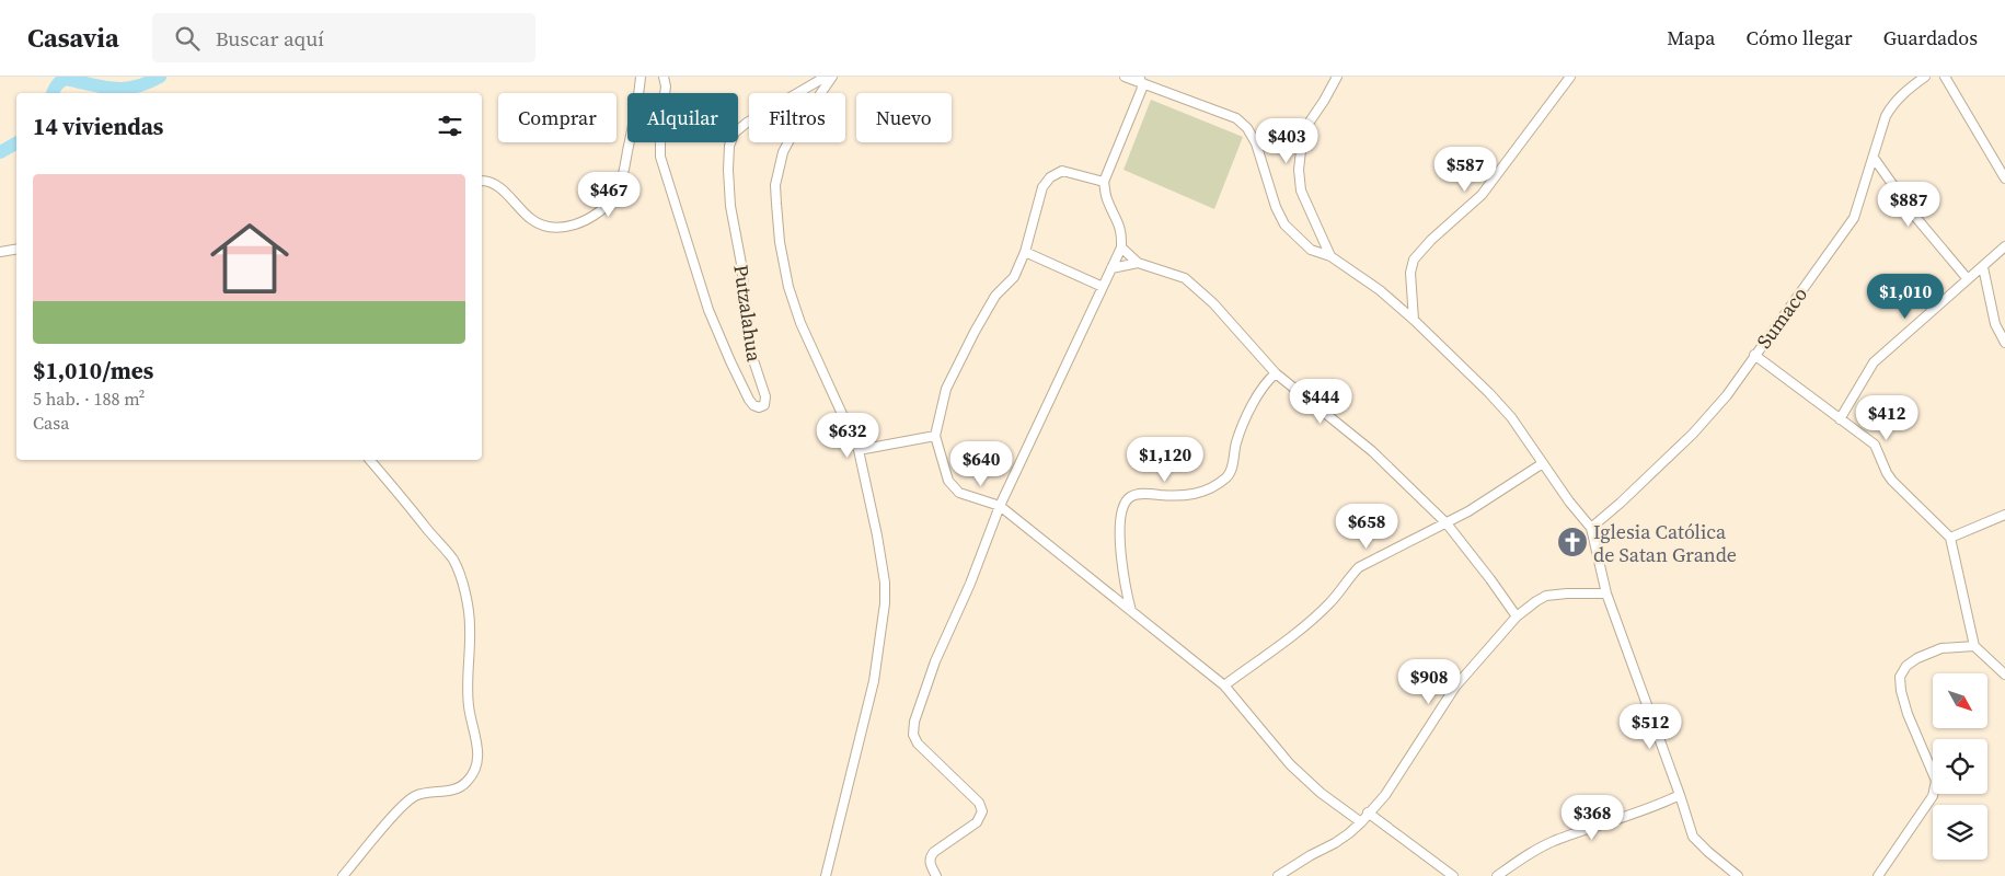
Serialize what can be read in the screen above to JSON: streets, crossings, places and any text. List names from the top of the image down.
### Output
{
  "streets": {
    "street": ["Putzalahua", "Sumaco"]
  },
  "places": {
    "church": ["Iglesia Católica de Satan Grande"]
  },
  "north": "bottom right",
  "page": {
    "header": "Casavia",
    "search": "Buscar aquí",
    "nav": ["Mapa", "Cómo llegar", "Guardados"],
    "chip": [
      "Comprar",
      "Alquilar",
      "Filtros",
      "Nuevo"
    ],
    "heading": "14 viviendas",
    "price": [
      "$403",
      "$587",
      "$467",
      "$887",
      "$1,010",
      "$444",
      "$412",
      "$632",
      "$1,120",
      "$640",
      "$658",
      "$908",
      "$512",
      "$368"
    ],
    "list": [
      {
        "name": "$1,010/mes",
        "note": "5 hab. · 188 m² · Casa"
      }
    ]
  }
}
